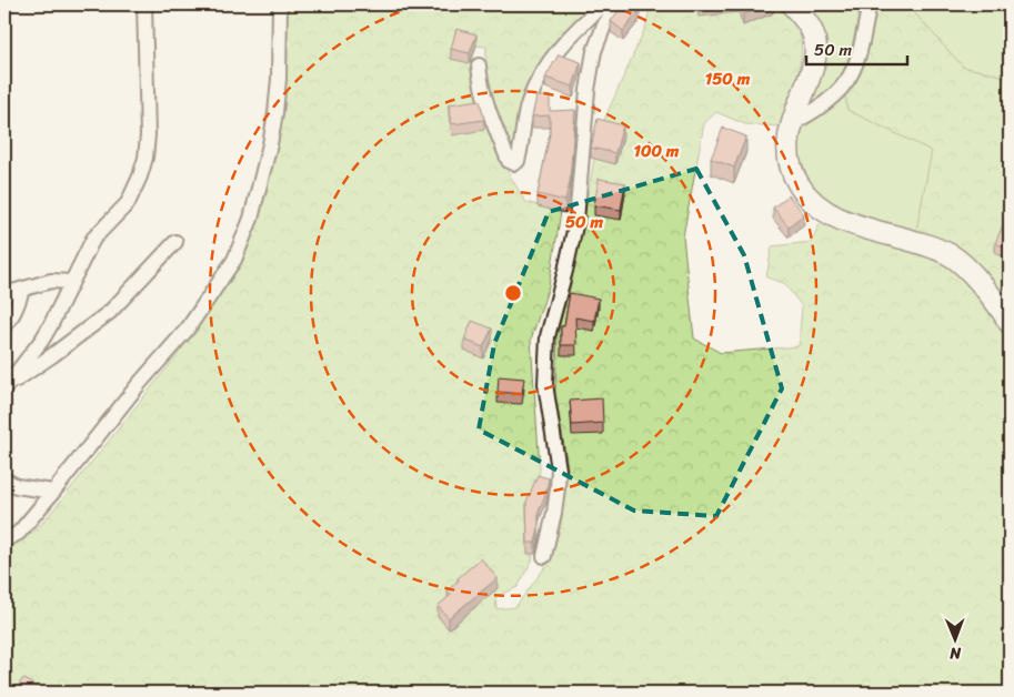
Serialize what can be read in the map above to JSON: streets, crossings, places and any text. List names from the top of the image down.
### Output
{
  "scale_bar": "50 m",
  "north": "bottom",
  "rings": ["150 m", "100 m", "50 m"]
}
